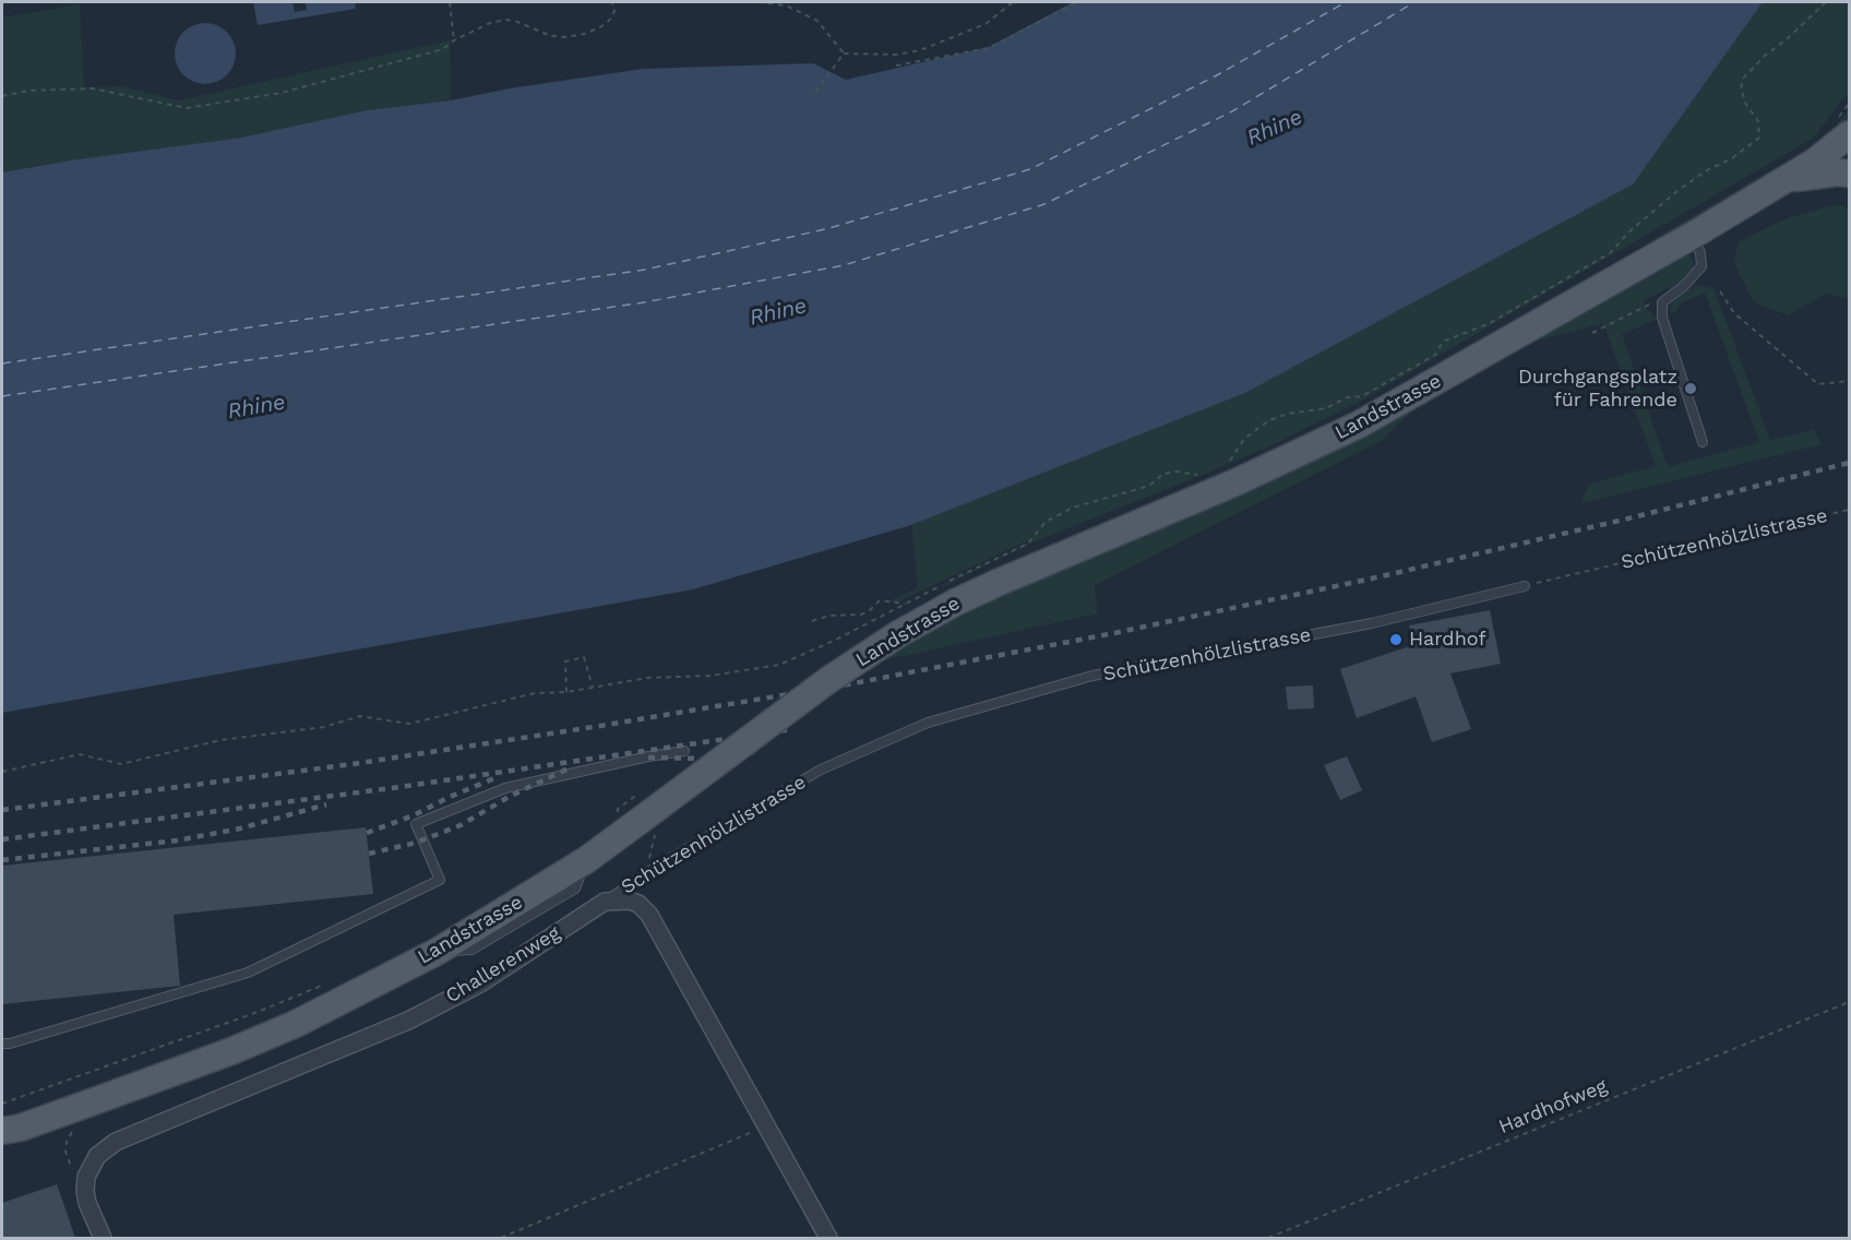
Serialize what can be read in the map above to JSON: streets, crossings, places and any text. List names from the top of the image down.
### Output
{
  "streets": {
    "main road": ["Landstrasse"],
    "street": ["Challerenweg"],
    "lane": ["Schützenhölzlistrasse"],
    "path": ["Hardhofweg"]
  },
  "crossings": [
    ["Schützenhölzlistrasse", "Challerenweg"]
  ],
  "water": ["Rhine"],
  "places": ["Durchgangsplatz für Fahrende", "Hardhof"]
}
